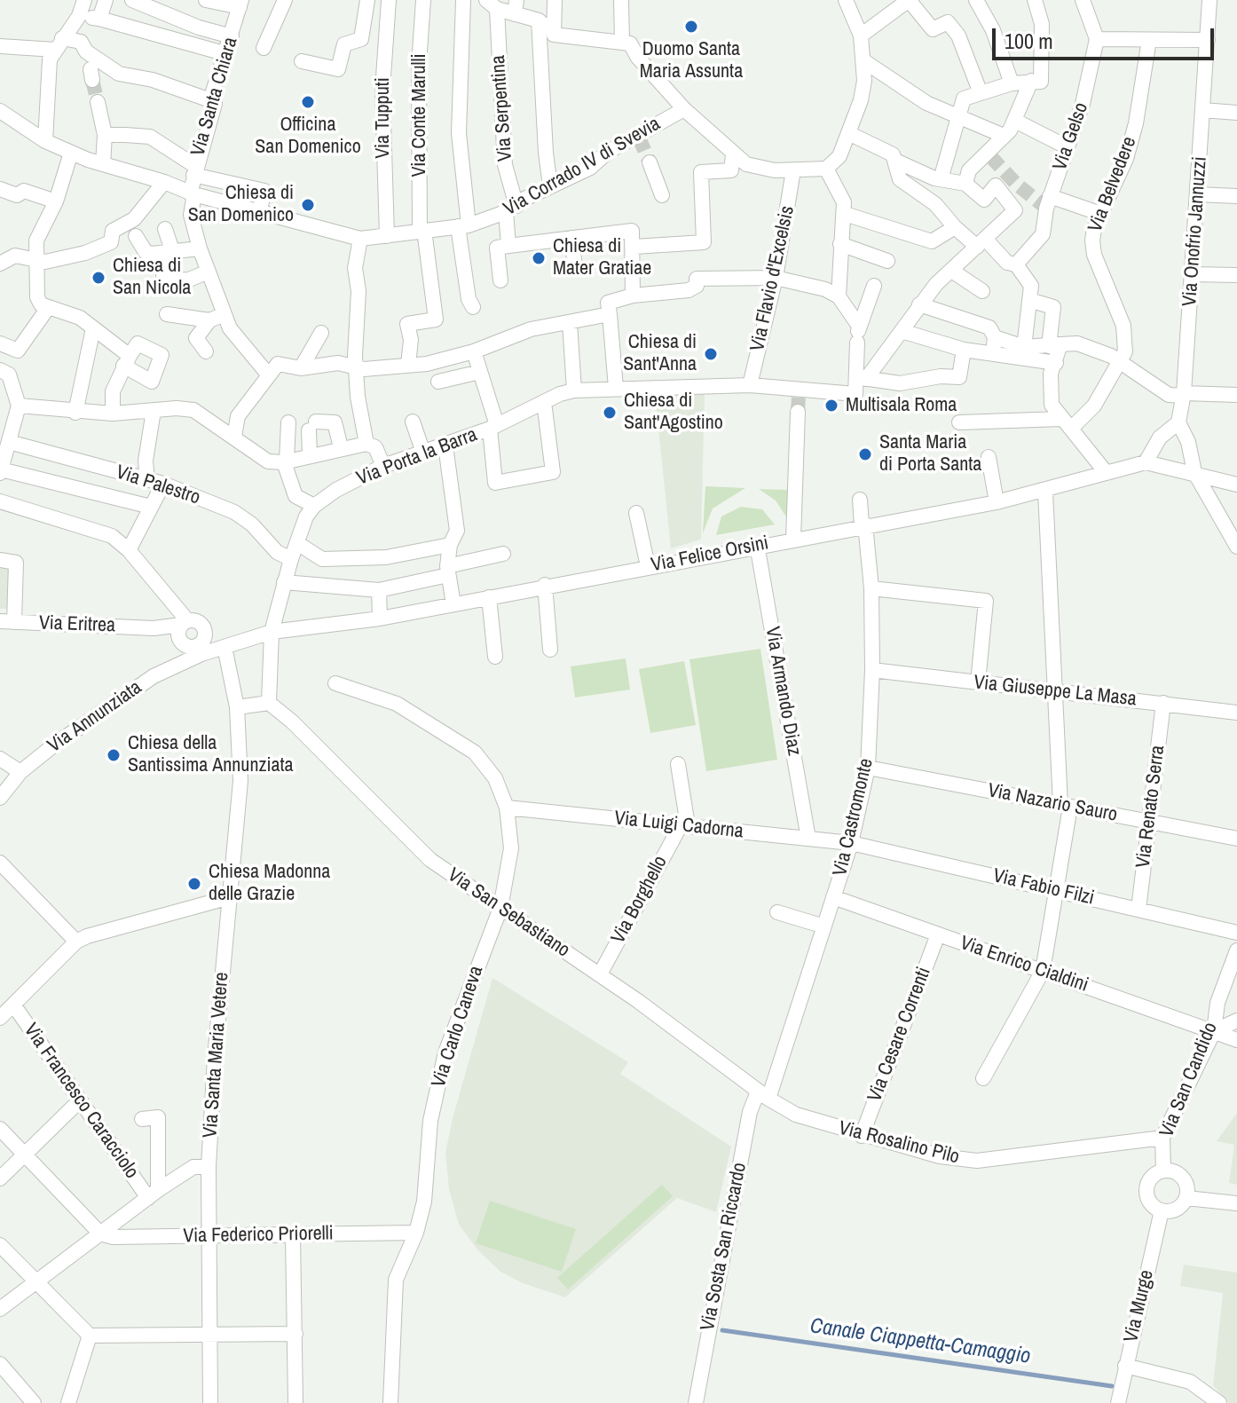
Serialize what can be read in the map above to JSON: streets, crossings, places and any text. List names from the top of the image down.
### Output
{
  "streets": {
    "street": [
      "Via Santa Chiara",
      "Via Serpentina",
      "Via Conte Marulli",
      "Via Tupputi",
      "Via Gelso",
      "Via Corrado IV di Svevia",
      "Via Belvedere",
      "Via Onofrio Jannuzzi",
      "Via Flavio d'Excelsis",
      "Via Porta la Barra",
      "Via Palestro",
      "Via Felice Orsini",
      "Via Eritrea",
      "Via Armando Diaz",
      "Via Giuseppe La Masa",
      "Via Annunziata",
      "Via Nazario Sauro",
      "Via Renato Serra",
      "Via Castromonte",
      "Via Luigi Cadorna",
      "Via Fabio Filzi",
      "Via Borghello",
      "Via San Sebastiano",
      "Via Enrico Cialdini",
      "Via Carlo Caneva",
      "Via Cesare Correnti",
      "Via Santa Maria Vetere",
      "Via San Candido",
      "Via Francesco Caracciolo",
      "Via Rosalino Pilo",
      "Via Federico Priorelli",
      "Via Sosta San Riccardo",
      "Via Murge"
    ]
  },
  "crossings": [
    ["Via Santa Chiara", "Via Corrado IV di Svevia"],
    ["Via Serpentina", "Via Corrado IV di Svevia"],
    ["Via Conte Marulli", "Via Corrado IV di Svevia"],
    ["Via Tupputi", "Via Corrado IV di Svevia"],
    ["Via Felice Orsini", "Via Armando Diaz"],
    ["Via Felice Orsini", "Via Annunziata"],
    ["Via Felice Orsini", "Via Castromonte"],
    ["Via Felice Orsini", "Via Santa Maria Vetere"],
    ["Via Armando Diaz", "Via Luigi Cadorna"],
    ["Via Giuseppe La Masa", "Via Renato Serra"],
    ["Via Giuseppe La Masa", "Via Castromonte"],
    ["Via Annunziata", "Via Santa Maria Vetere"],
    ["Via Nazario Sauro", "Via Renato Serra"],
    ["Via Nazario Sauro", "Via Castromonte"],
    ["Via Renato Serra", "Via Fabio Filzi"],
    ["Via Castromonte", "Via Luigi Cadorna"],
    ["Via Castromonte", "Via Fabio Filzi"],
    ["Via Castromonte", "Via San Sebastiano"],
    ["Via Castromonte", "Via Enrico Cialdini"],
    ["Via Castromonte", "Via Rosalino Pilo"],
    ["Via Castromonte", "Via Sosta San Riccardo"],
    ["Via Luigi Cadorna", "Via Fabio Filzi"],
    ["Via Luigi Cadorna", "Via Borghello"],
    ["Via Luigi Cadorna", "Via Carlo Caneva"],
    ["Via Borghello", "Via San Sebastiano"],
    ["Via San Sebastiano", "Via Carlo Caneva"],
    ["Via San Sebastiano", "Via Rosalino Pilo"],
    ["Via San Sebastiano", "Via Sosta San Riccardo"],
    ["Via Enrico Cialdini", "Via Cesare Correnti"],
    ["Via Enrico Cialdini", "Via San Candido"],
    ["Via Carlo Caneva", "Via Federico Priorelli"],
    ["Via Cesare Correnti", "Via Rosalino Pilo"],
    ["Via Santa Maria Vetere", "Via Federico Priorelli"],
    ["Via San Candido", "Via Rosalino Pilo"],
    ["Via San Candido", "Via Murge"],
    ["Via Rosalino Pilo", "Via Sosta San Riccardo"]
  ],
  "water": ["Canale Ciappetta-Camaggio"],
  "places": [
    "Duomo Santa Maria Assunta",
    "Officina San Domenico",
    "Chiesa di San Domenico",
    "Chiesa di Mater Gratiae",
    "Chiesa di San Nicola",
    "Chiesa di Sant'Anna",
    "Multisala Roma",
    "Chiesa di Sant'Agostino",
    "Santa Maria di Porta Santa",
    "Chiesa della Santissima Annunziata",
    "Chiesa Madonna delle Grazie"
  ],
  "scale_bar": "100 m"
}
